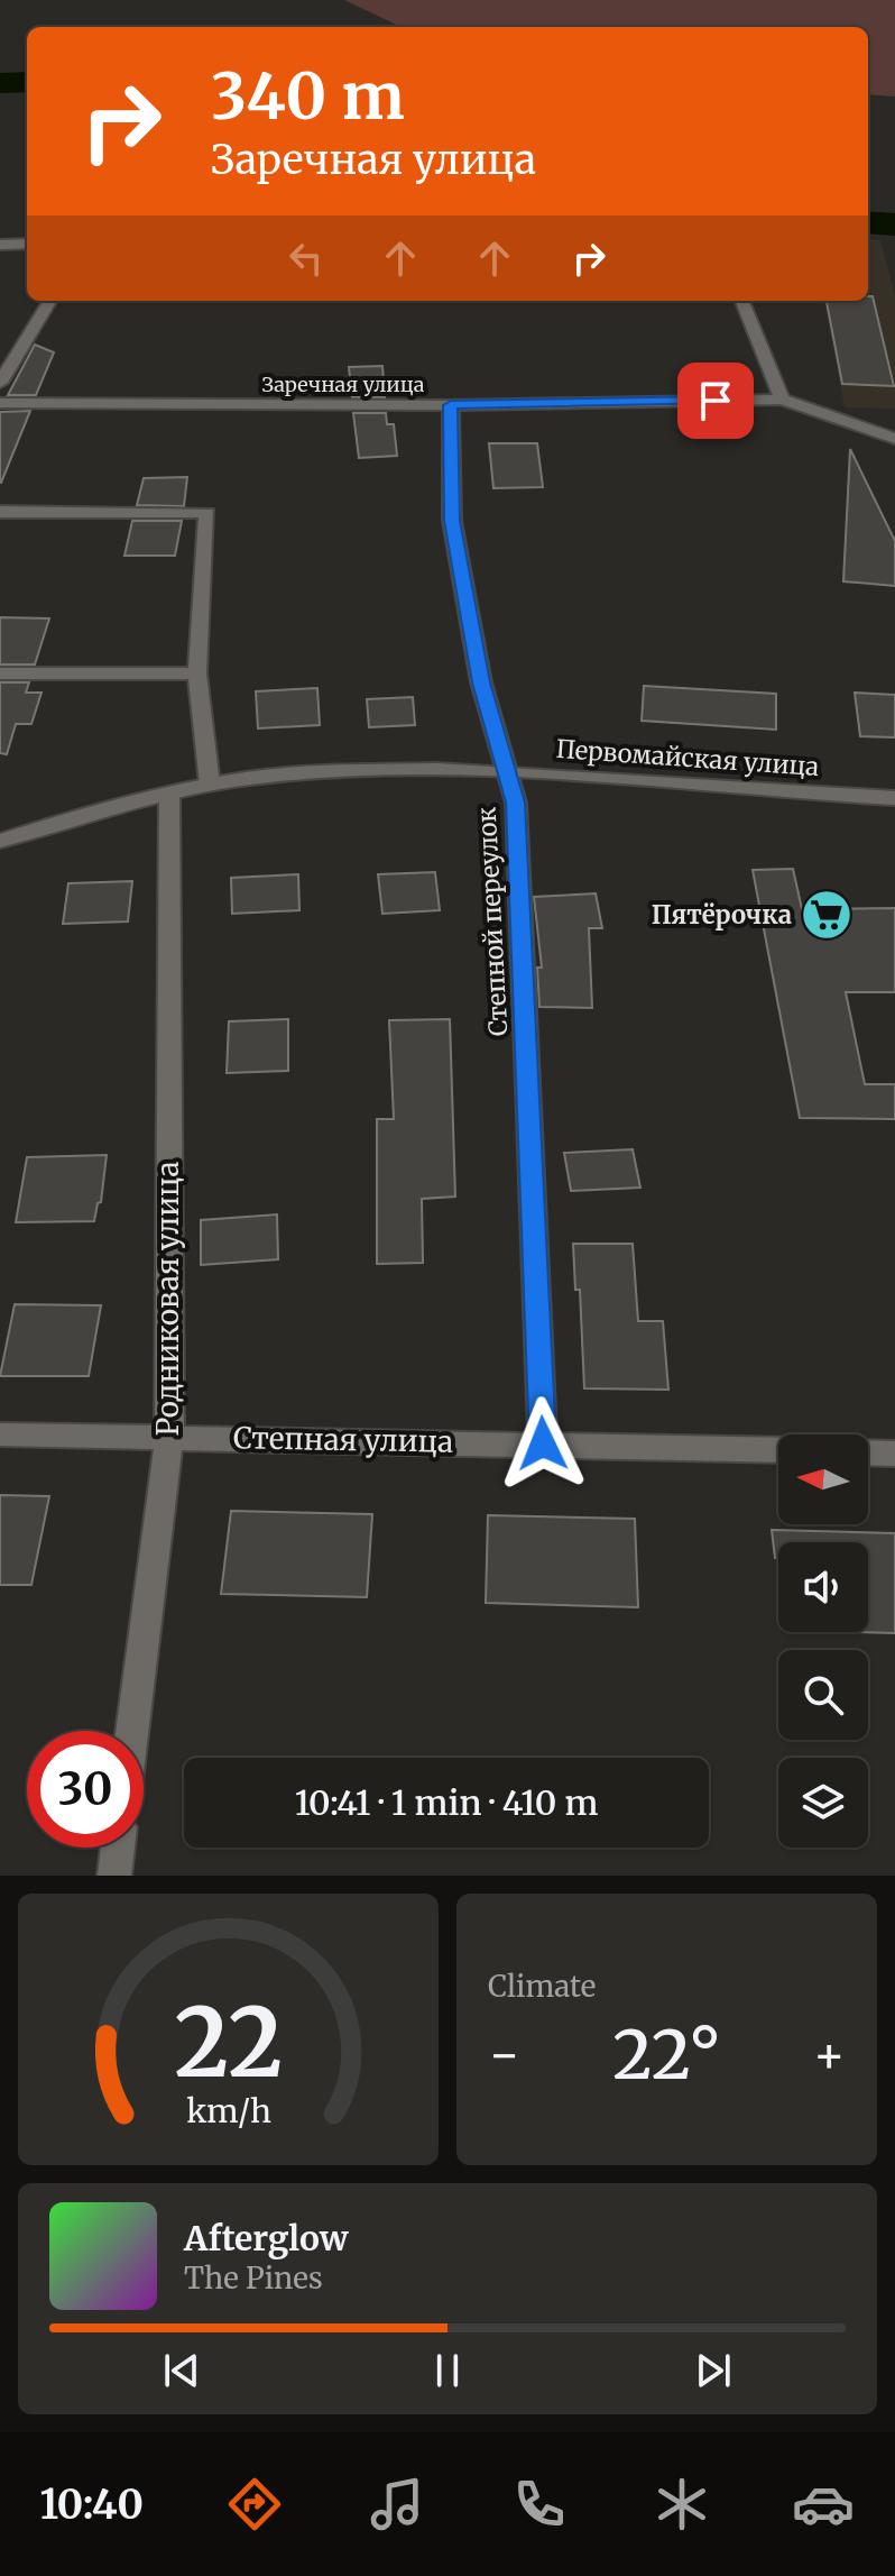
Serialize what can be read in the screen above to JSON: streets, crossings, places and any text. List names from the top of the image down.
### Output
{
  "streets": {
    "street": [
      "Заречная улица",
      "Первомайская улица",
      "Степной переулок",
      "Родниковая улица",
      "Степная улица"
    ]
  },
  "crossings": [
    ["Заречная улица", "Степной переулок"],
    ["Первомайская улица", "Степной переулок"],
    ["Первомайская улица", "Родниковая улица"],
    ["Степной переулок", "Степная улица"],
    ["Родниковая улица", "Степная улица"]
  ],
  "places": {
    "supermarket": ["Пятёрочка"]
  },
  "north": "left",
  "page": {
    "turn": ["340 m", "Заречная улица"],
    "limit": "30",
    "trip": "10:41 · 1 min · 410 m",
    "tile": "Climate",
    "heat": ["−", "22°", "+"],
    "song": ["Afterglow", "The Pines"],
    "tabs": "10:40",
    "gauge": ["22", "km/h"]
  }
}
